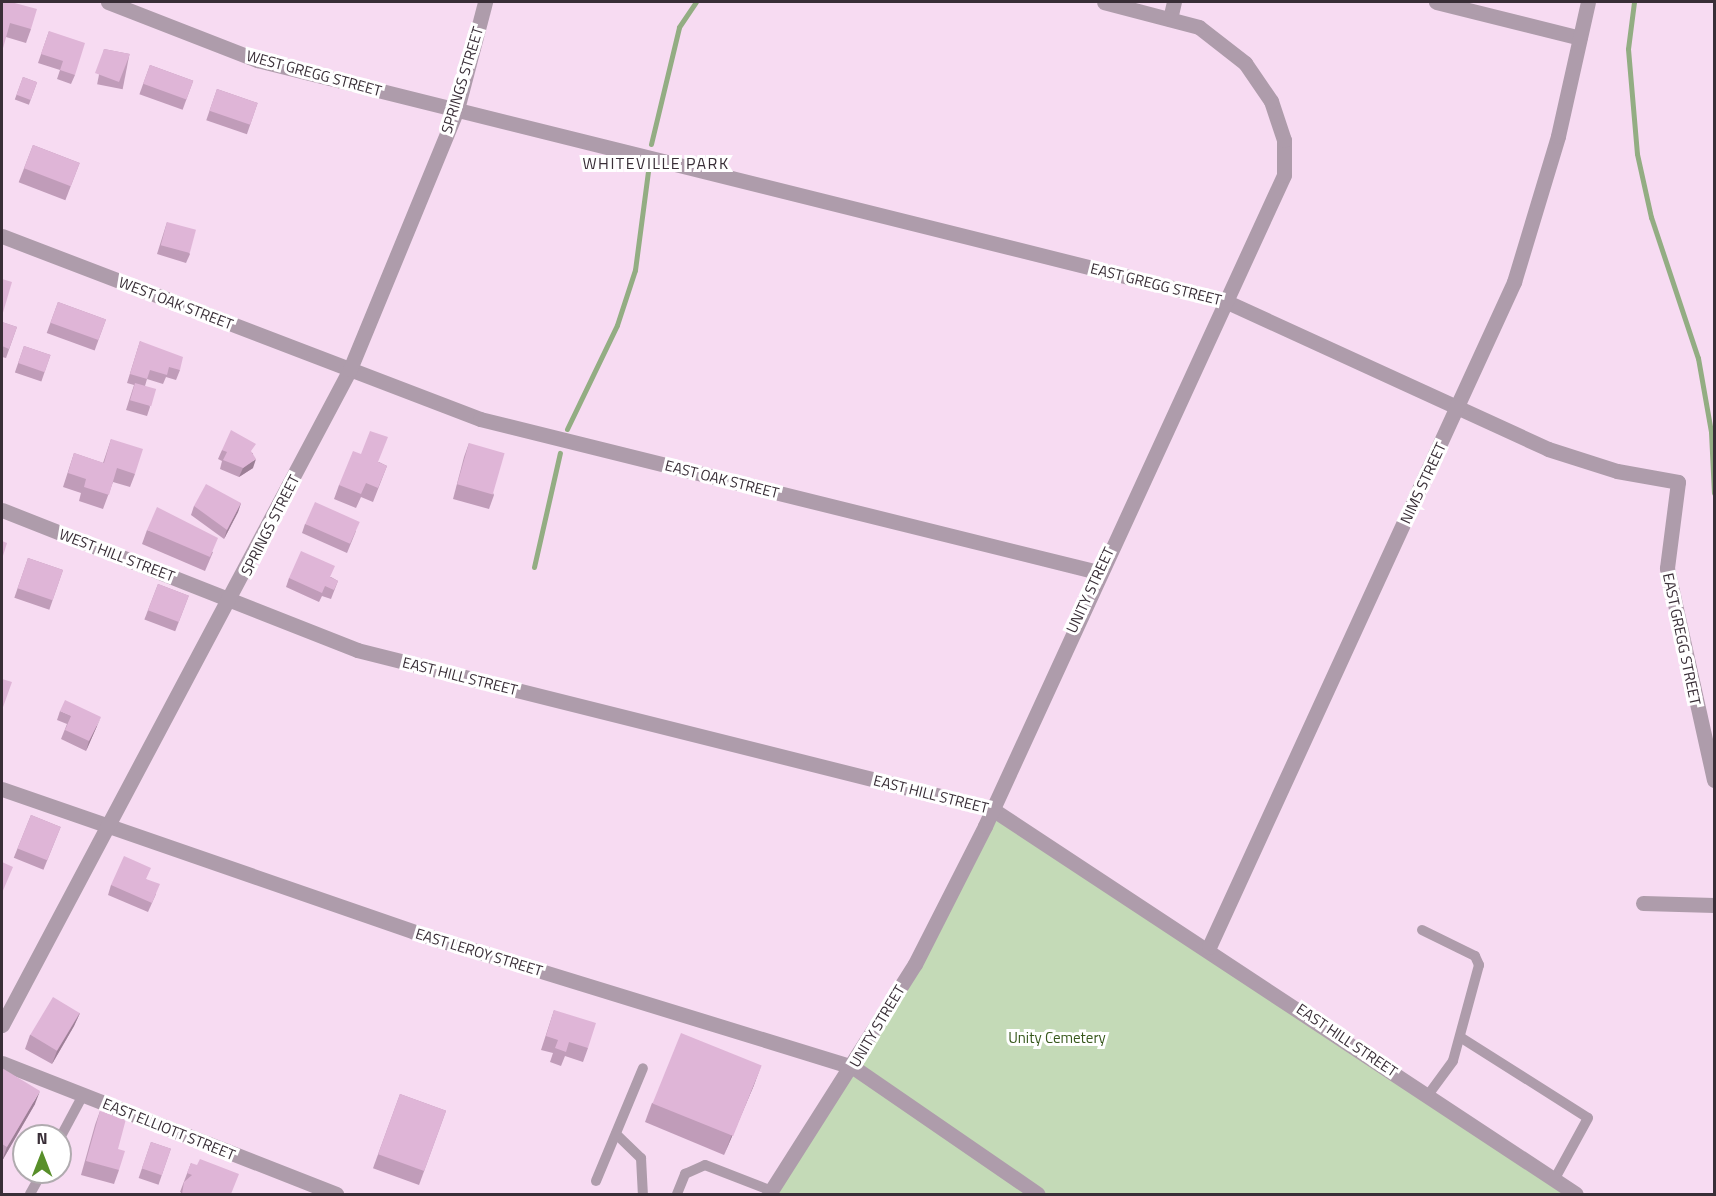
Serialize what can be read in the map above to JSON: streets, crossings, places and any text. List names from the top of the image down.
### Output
{
  "streets": {
    "street": [
      "WEST GREGG STREET",
      "SPRINGS STREET",
      "EAST GREGG STREET",
      "WEST OAK STREET",
      "EAST OAK STREET",
      "NIMS STREET",
      "WEST HILL STREET",
      "UNITY STREET",
      "EAST HILL STREET",
      "EAST LEROY STREET",
      "EAST ELLIOTT STREET"
    ]
  },
  "crossings": [
    ["WEST GREGG STREET", "SPRINGS STREET"],
    ["WEST GREGG STREET", "EAST GREGG STREET"],
    ["SPRINGS STREET", "EAST GREGG STREET"],
    ["SPRINGS STREET", "WEST OAK STREET"],
    ["SPRINGS STREET", "EAST OAK STREET"],
    ["SPRINGS STREET", "WEST HILL STREET"],
    ["SPRINGS STREET", "EAST HILL STREET"],
    ["SPRINGS STREET", "EAST LEROY STREET"],
    ["EAST GREGG STREET", "NIMS STREET"],
    ["EAST GREGG STREET", "UNITY STREET"],
    ["WEST OAK STREET", "EAST OAK STREET"],
    ["EAST OAK STREET", "UNITY STREET"],
    ["NIMS STREET", "EAST HILL STREET"],
    ["WEST HILL STREET", "EAST HILL STREET"],
    ["UNITY STREET", "EAST HILL STREET"],
    ["UNITY STREET", "EAST LEROY STREET"]
  ],
  "districts": ["WHITEVILLE PARK"],
  "parks": ["Unity Cemetery"],
  "north": "top"
}
